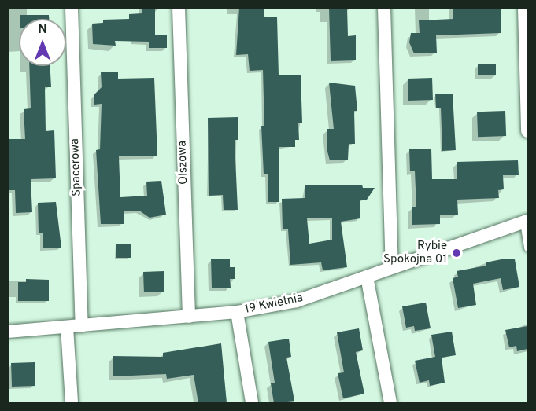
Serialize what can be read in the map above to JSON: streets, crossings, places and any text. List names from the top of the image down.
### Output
{
  "streets": {
    "street": ["Olszowa", "Spacerowa", "19 Kwietnia"]
  },
  "crossings": [
    ["Olszowa", "19 Kwietnia"],
    ["Spacerowa", "19 Kwietnia"]
  ],
  "places": ["Rybie Spokojna 01"],
  "north": "top"
}
